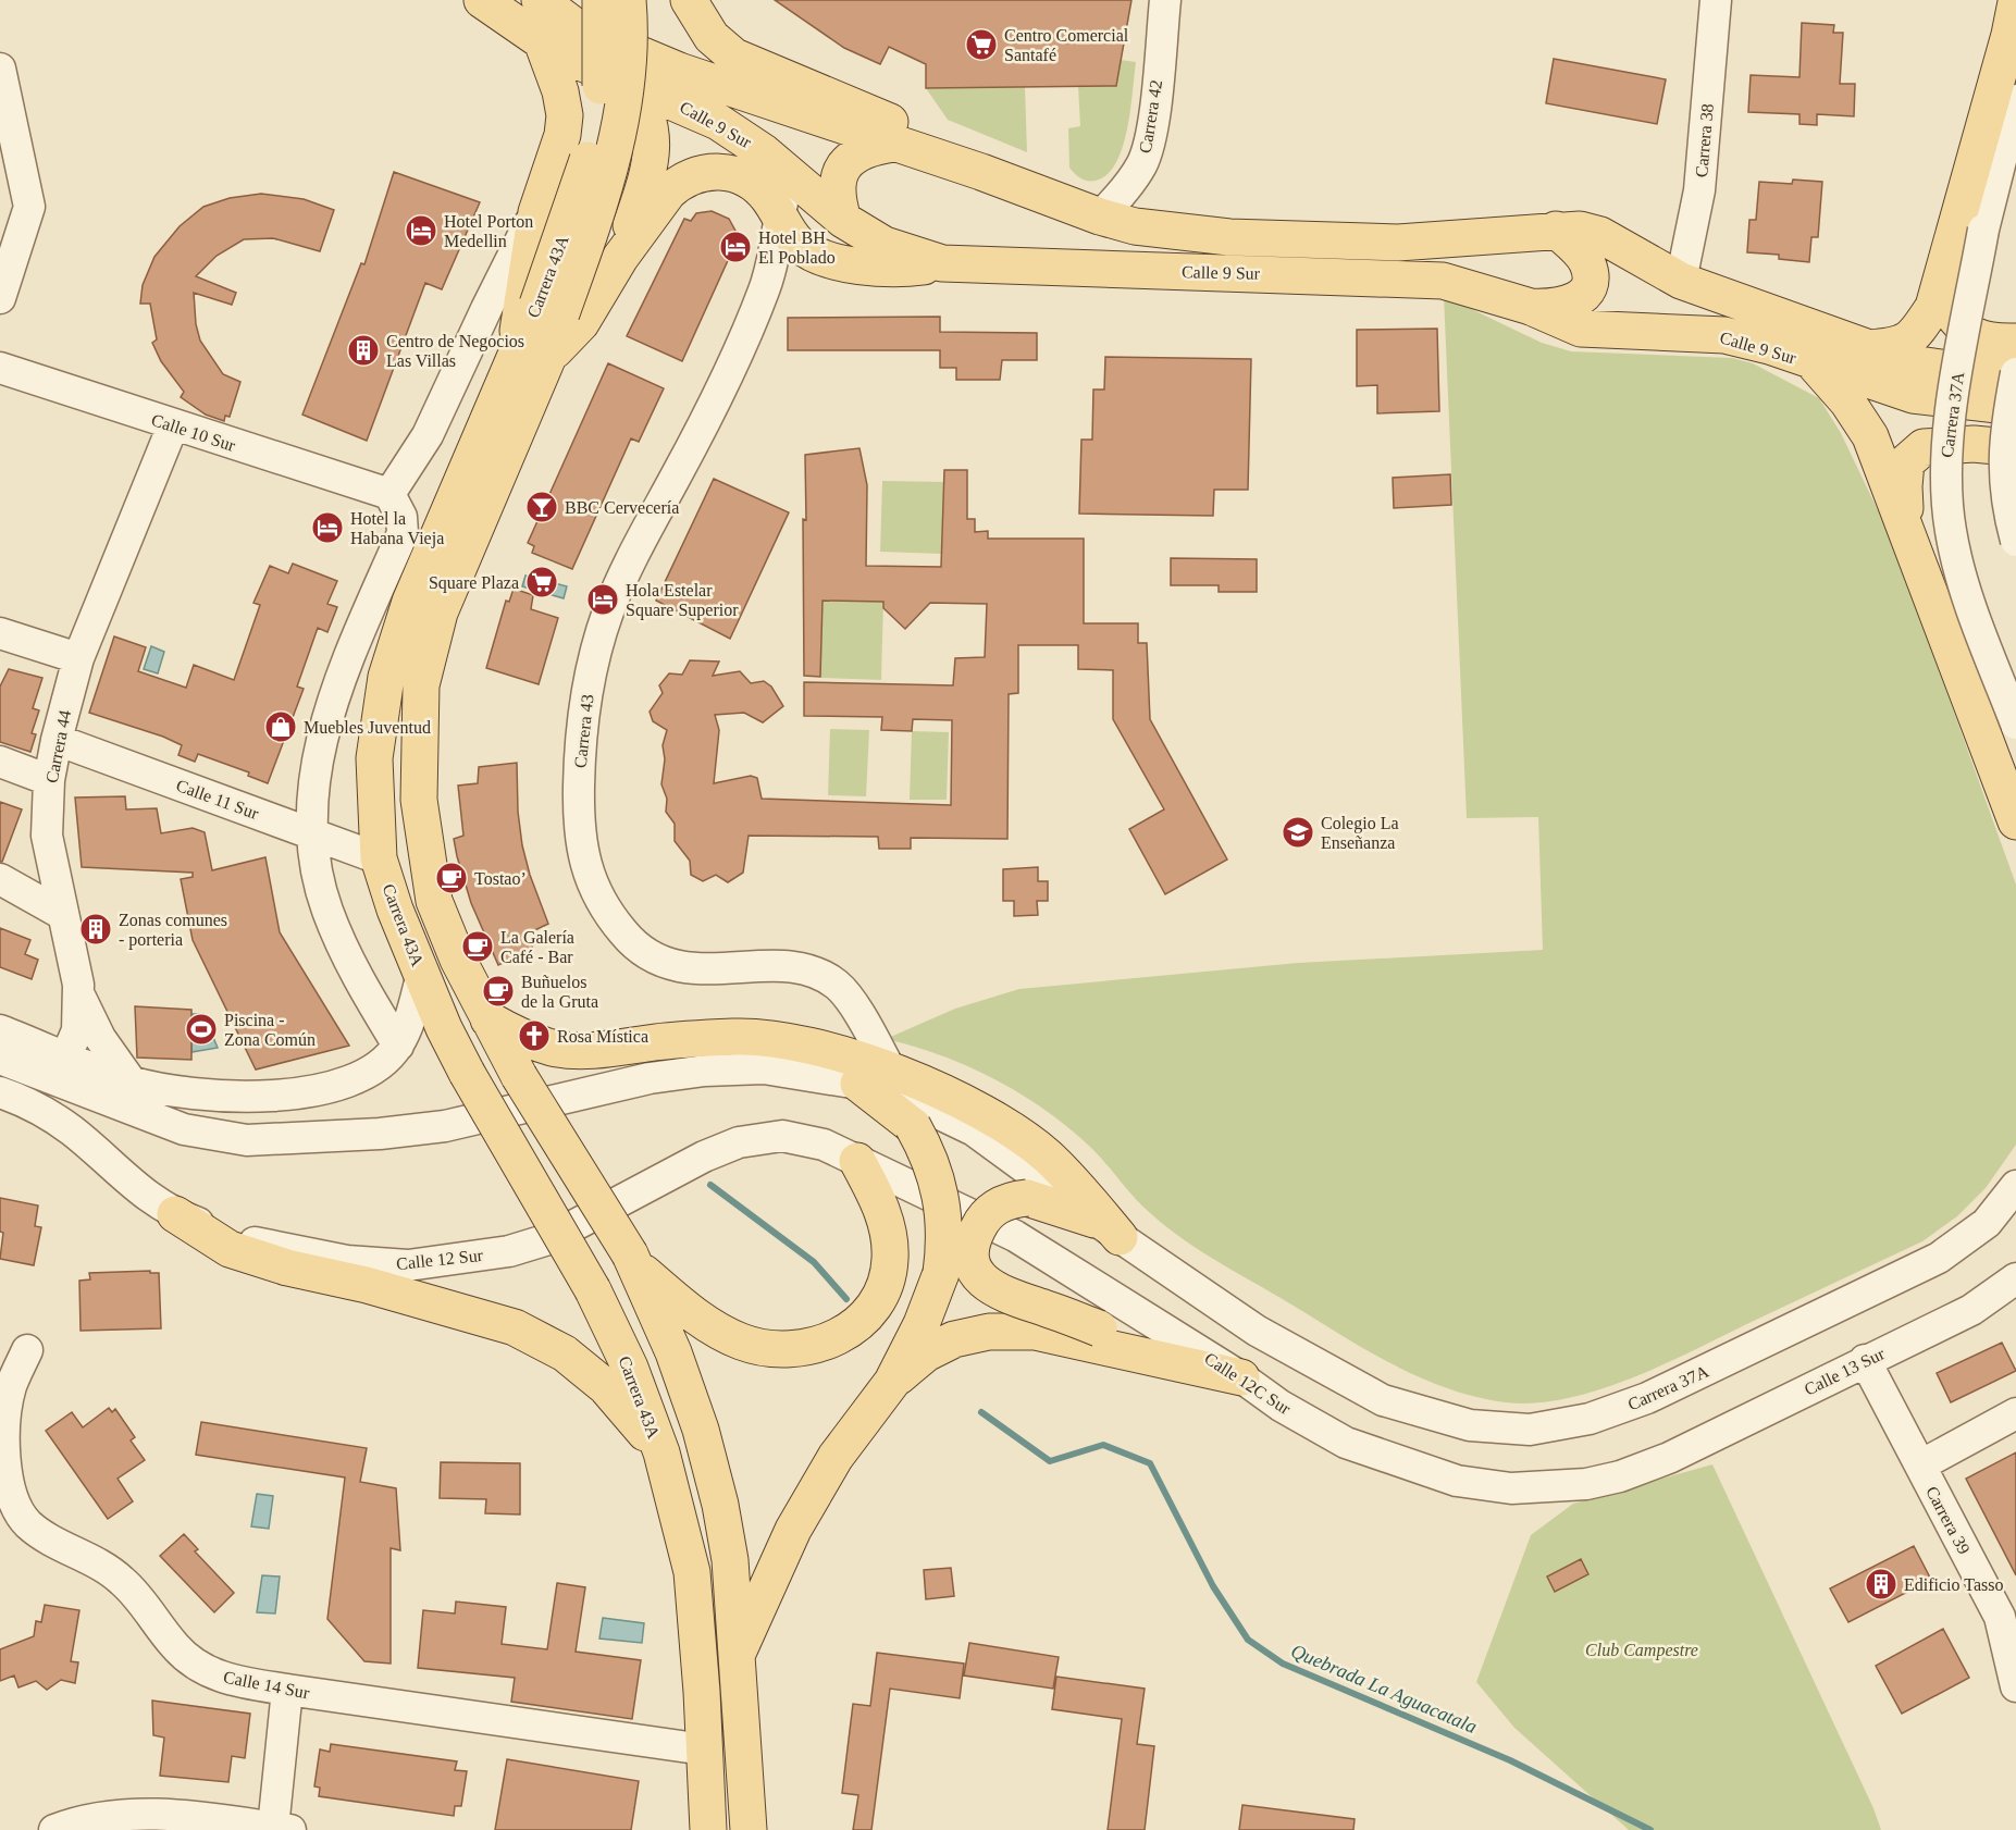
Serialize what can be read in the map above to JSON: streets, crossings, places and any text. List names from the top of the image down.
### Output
{
  "streets": {
    "main road": ["Calle 9 Sur", "Carrera 43A"],
    "street": [
      "Carrera 42",
      "Carrera 38",
      "Carrera 37A",
      "Calle 10 Sur",
      "Carrera 43",
      "Carrera 44",
      "Calle 11 Sur",
      "Calle 12 Sur",
      "Calle 13 Sur",
      "Calle 12C Sur",
      "Carrera 39",
      "Calle 14 Sur"
    ]
  },
  "crossings": [
    ["Carrera 42", "Calle 9 Sur"],
    ["Calle 9 Sur", "Carrera 38"],
    ["Calle 9 Sur", "Carrera 43"],
    ["Carrera 43A", "Calle 10 Sur"],
    ["Carrera 43A", "Calle 11 Sur"],
    ["Carrera 43A", "Calle 14 Sur"],
    ["Calle 10 Sur", "Carrera 44"],
    ["Carrera 44", "Calle 11 Sur"],
    ["Calle 12 Sur", "Calle 12C Sur"],
    ["Calle 13 Sur", "Calle 12C Sur"],
    ["Calle 13 Sur", "Carrera 39"]
  ],
  "water": ["Quebrada La Aguacatala"],
  "parks": ["Club Campestre"],
  "places": {
    "supermarket": ["Centro Comercial Santafé", "Square Plaza"],
    "hotel": [
      "Hotel Porton Medellin",
      "Hotel BH El Poblado",
      "Hotel la Habana Vieja",
      "Hola Estelar Square Superior"
    ],
    "building": ["Centro de Negocios Las Villas", "Zonas comunes - porteria", "Edificio Tasso"],
    "bar": ["BBC Cervecería"],
    "shop": ["Muebles Juventud"],
    "school or university": ["Colegio La Enseñanza"],
    "cafe": ["Tostao’", "La Galería Café - Bar", "Buñuelos de la Gruta"],
    "sports": ["Piscina - Zona Común"],
    "church": ["Rosa Mística"]
  }
}
